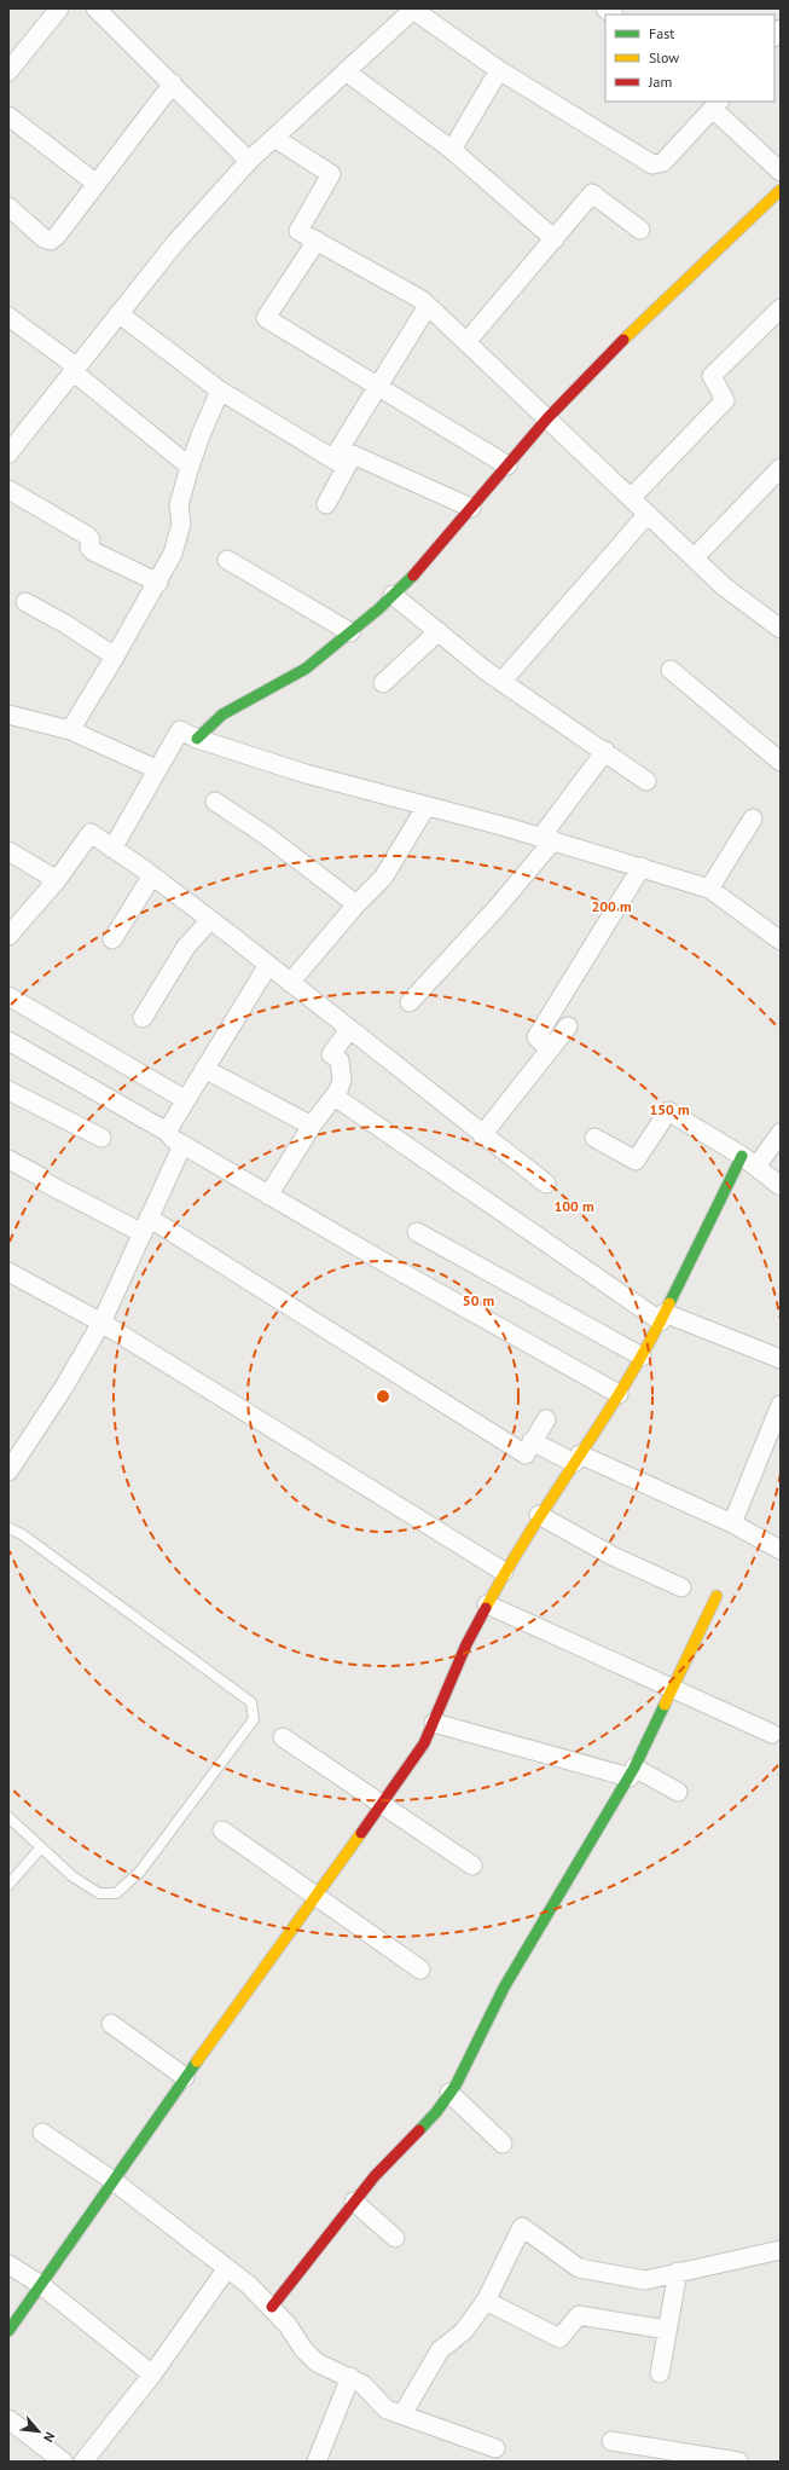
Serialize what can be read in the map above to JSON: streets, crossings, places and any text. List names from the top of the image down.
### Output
{
  "legend": ["Fast", "Slow", "Jam"],
  "north": "bottom right",
  "rings": [
    "200 m",
    "150 m",
    "100 m",
    "50 m"
  ]
}
